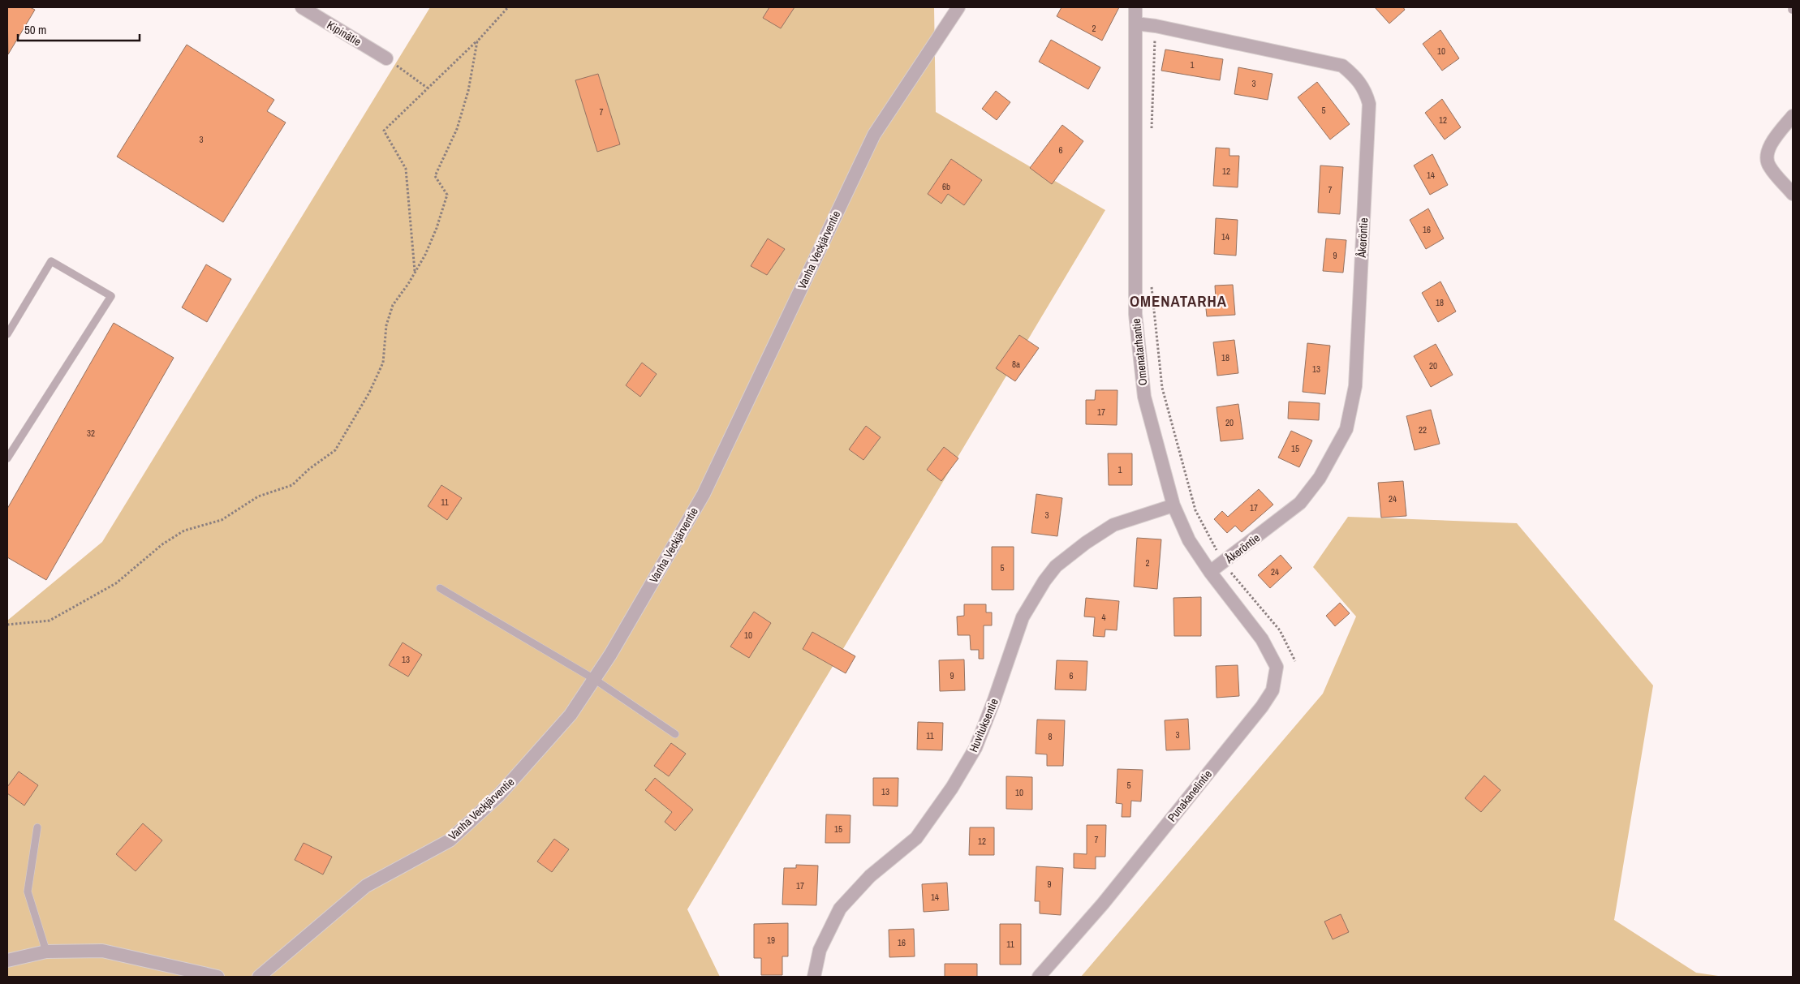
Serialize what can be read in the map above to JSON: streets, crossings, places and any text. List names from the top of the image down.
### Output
{
  "streets": {
    "street": [
      "Kipinätie",
      "Åkeröntie",
      "Vanha Veckjärventie",
      "Omenatarhantie",
      "Huvituksentie",
      "Punakanelintie"
    ]
  },
  "crossings": [
    ["Åkeröntie", "Omenatarhantie"],
    ["Omenatarhantie", "Huvituksentie"],
    ["Omenatarhantie", "Punakanelintie"]
  ],
  "districts": ["OMENATARHA"],
  "house_numbers": [
    "2",
    "10",
    "1",
    "3",
    "5",
    "7",
    "12",
    "3",
    "6",
    "12",
    "14",
    "6b",
    "7",
    "16",
    "14",
    "9",
    "18",
    "18",
    "8a",
    "20",
    "13",
    "17",
    "20",
    "22",
    "32",
    "15",
    "1",
    "24",
    "11",
    "17",
    "3",
    "2",
    "5",
    "24",
    "4",
    "10",
    "13",
    "9",
    "6",
    "3",
    "11",
    "8",
    "5",
    "13",
    "10",
    "15",
    "7",
    "12",
    "9",
    "17",
    "14",
    "19",
    "16",
    "11"
  ],
  "scale_bar": "50 m"
}
